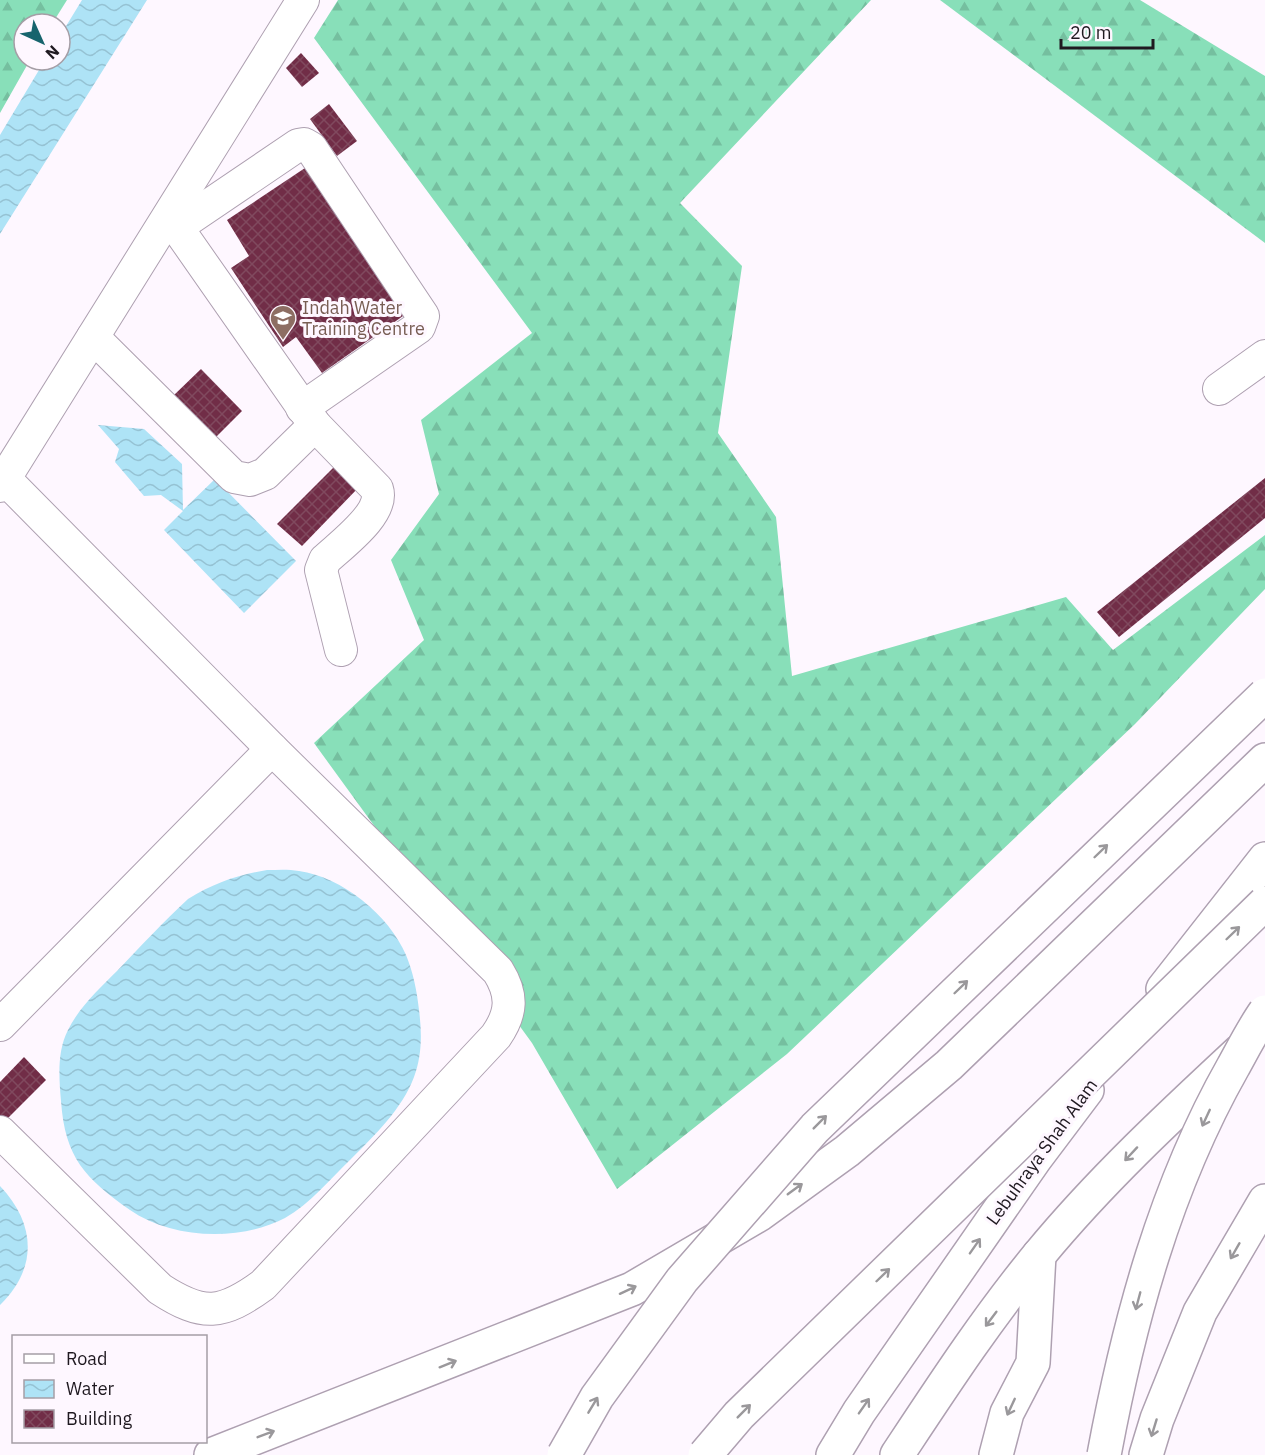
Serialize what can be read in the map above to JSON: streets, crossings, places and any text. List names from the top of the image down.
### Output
{
  "streets": {
    "highway": ["Lebuhraya Shah Alam"]
  },
  "places": {
    "school or university": ["Indah Water Training Centre"]
  },
  "legend": ["Road", "Water", "Building"],
  "scale_bar": "20 m",
  "north": "bottom right"
}
